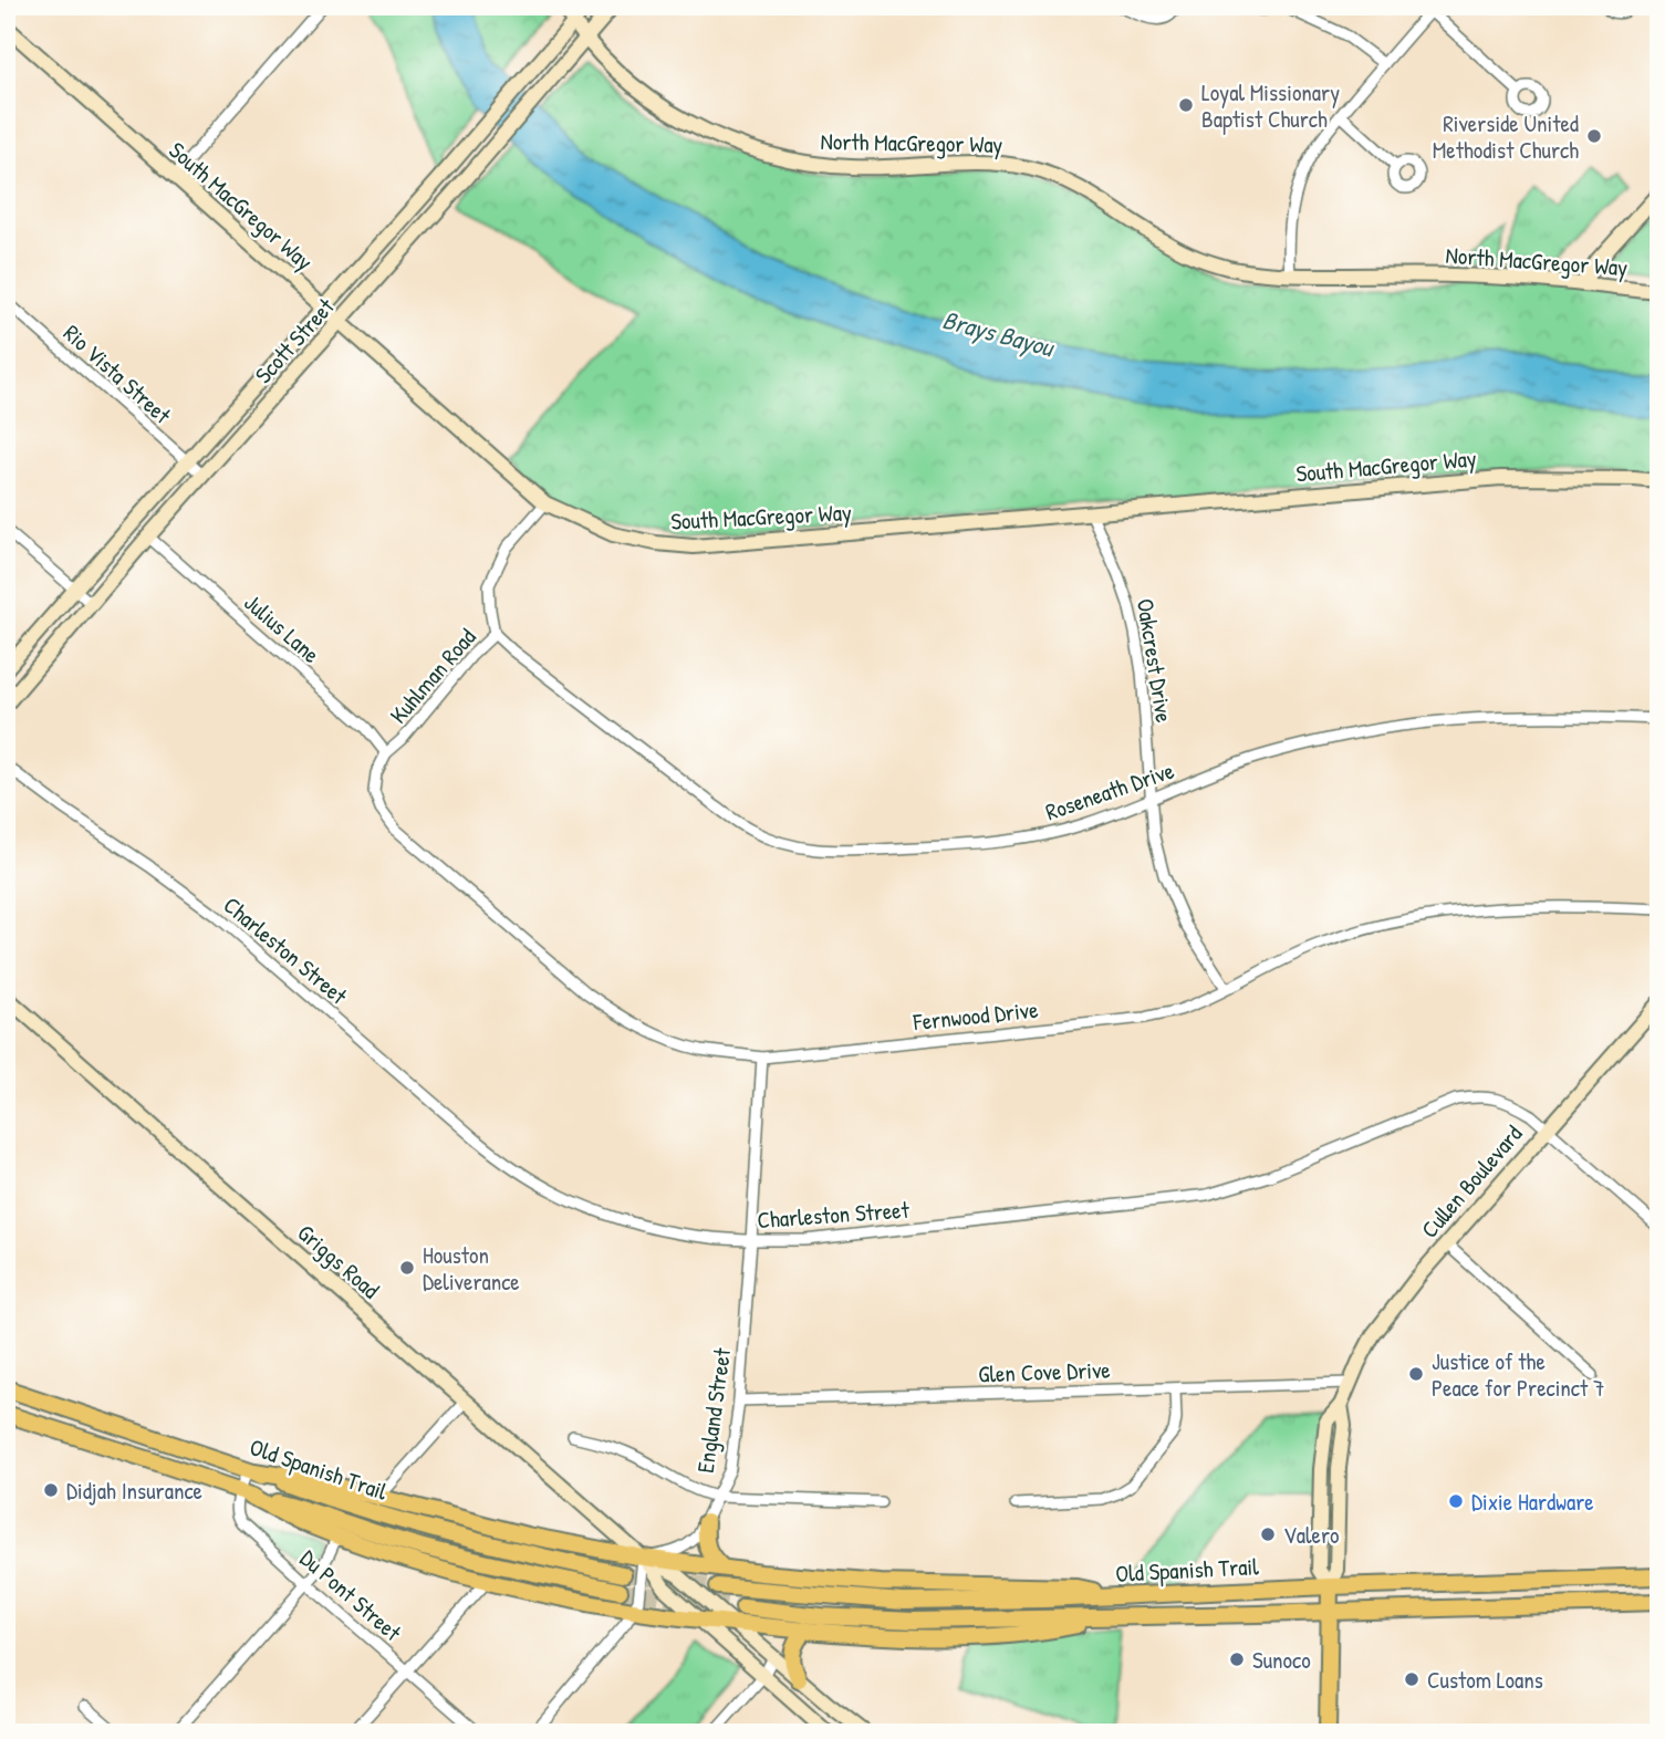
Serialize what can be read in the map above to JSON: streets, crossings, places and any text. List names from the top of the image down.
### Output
{
  "streets": {
    "main road": [
      "North MacGregor Way",
      "South MacGregor Way",
      "Scott Street",
      "Cullen Boulevard",
      "Griggs Road",
      "Old Spanish Trail"
    ],
    "street": [
      "Rio Vista Street",
      "Julius Lane",
      "Oakcrest Drive",
      "Kuhlman Road",
      "Roseneath Drive",
      "Charleston Street",
      "Fernwood Drive",
      "Glen Cove Drive",
      "England Street",
      "Du Pont Street"
    ]
  },
  "crossings": [
    ["North MacGregor Way", "Scott Street"],
    ["South MacGregor Way", "Scott Street"],
    ["South MacGregor Way", "Oakcrest Drive"],
    ["South MacGregor Way", "Kuhlman Road"],
    ["Scott Street", "Rio Vista Street"],
    ["Scott Street", "Julius Lane"],
    ["Julius Lane", "Kuhlman Road"],
    ["Oakcrest Drive", "Roseneath Drive"],
    ["Oakcrest Drive", "Fernwood Drive"],
    ["Kuhlman Road", "Roseneath Drive"],
    ["Kuhlman Road", "Fernwood Drive"],
    ["Charleston Street", "Cullen Boulevard"],
    ["Charleston Street", "England Street"],
    ["Fernwood Drive", "England Street"],
    ["Cullen Boulevard", "Glen Cove Drive"],
    ["Cullen Boulevard", "Old Spanish Trail"],
    ["Griggs Road", "England Street"],
    ["Glen Cove Drive", "England Street"],
    ["Old Spanish Trail", "Du Pont Street"]
  ],
  "water": ["Brays Bayou"],
  "places": [
    "Loyal Missionary Baptist Church",
    "Riverside United Methodist Church",
    "Houston Deliverance",
    "Justice of the Peace for Precinct 7",
    "Didjah Insurance",
    "Dixie Hardware",
    "Valero",
    "Sunoco",
    "Custom Loans"
  ]
}
